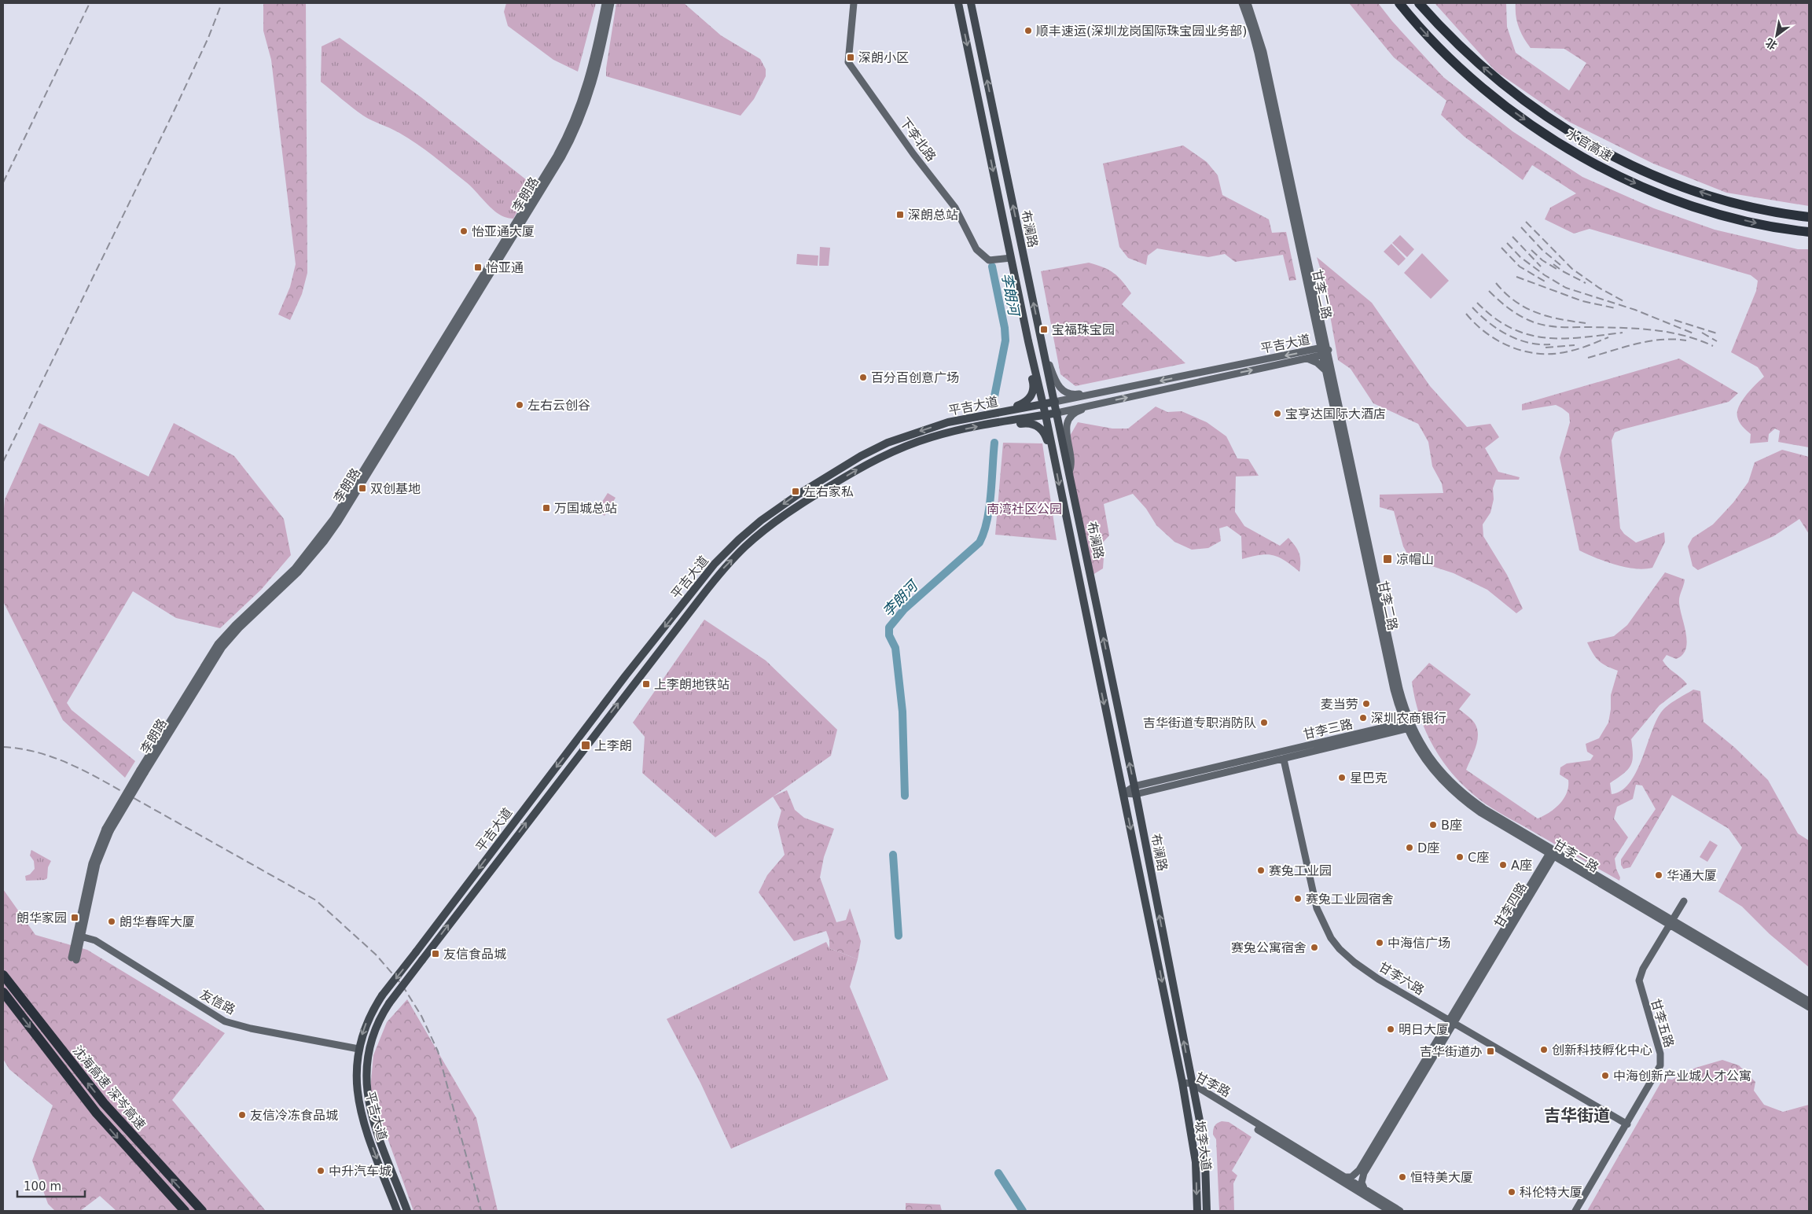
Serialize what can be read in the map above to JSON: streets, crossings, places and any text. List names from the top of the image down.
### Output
{
  "streets": {
    "highway": ["水官高速", "沈海高速 深岑高速"],
    "main road": ["布澜路", "平吉大道", "坂李大道"],
    "street": [
      "下李北路",
      "李朗路",
      "甘李二路",
      "甘李三路",
      "甘李四路",
      "甘李六路",
      "友信路",
      "甘李五路",
      "甘李路"
    ]
  },
  "crossings": [
    ["下李北路", "布澜路"],
    ["李朗路", "友信路"],
    ["布澜路", "平吉大道"],
    ["布澜路", "甘李三路"],
    ["布澜路", "甘李路"],
    ["布澜路", "坂李大道"],
    ["甘李二路", "平吉大道"],
    ["甘李二路", "甘李三路"],
    ["甘李二路", "甘李四路"],
    ["甘李二路", "甘李五路"],
    ["平吉大道", "友信路"],
    ["甘李四路", "甘李六路"],
    ["甘李四路", "甘李路"],
    ["甘李六路", "甘李五路"],
    ["甘李路", "坂李大道"]
  ],
  "districts": ["吉华街道"],
  "water": ["李朗河"],
  "parks": ["南湾社区公园"],
  "places": {
    "other": [
      "顺丰速运(深圳龙岗国际珠宝园业务部)",
      "怡亚通大厦",
      "百分百创意广场",
      "左右云创谷",
      "宝亨达国际大酒店",
      "麦当劳",
      "深圳农商银行",
      "吉华街道专职消防队",
      "星巴克",
      "B座",
      "D座",
      "C座",
      "A座",
      "赛兔工业园",
      "华通大厦",
      "赛兔工业园宿舍",
      "朗华春晖大厦",
      "中海信广场",
      "赛兔公寓宿舍",
      "明日大厦",
      "创新科技孵化中心",
      "中海创新产业城人才公寓",
      "友信冷冻食品城",
      "中升汽车城",
      "恒特美大厦",
      "科伦特大厦"
    ],
    "transit": [
      "深朗小区",
      "深朗总站",
      "怡亚通",
      "宝福珠宝园",
      "双创基地",
      "左右家私",
      "万国城总站",
      "凉帽山",
      "上李朗地铁站",
      "上李朗",
      "朗华家园",
      "友信食品城",
      "吉华街道办"
    ]
  },
  "scale_bar": "100 m",
  "north": "bottom left"
}
